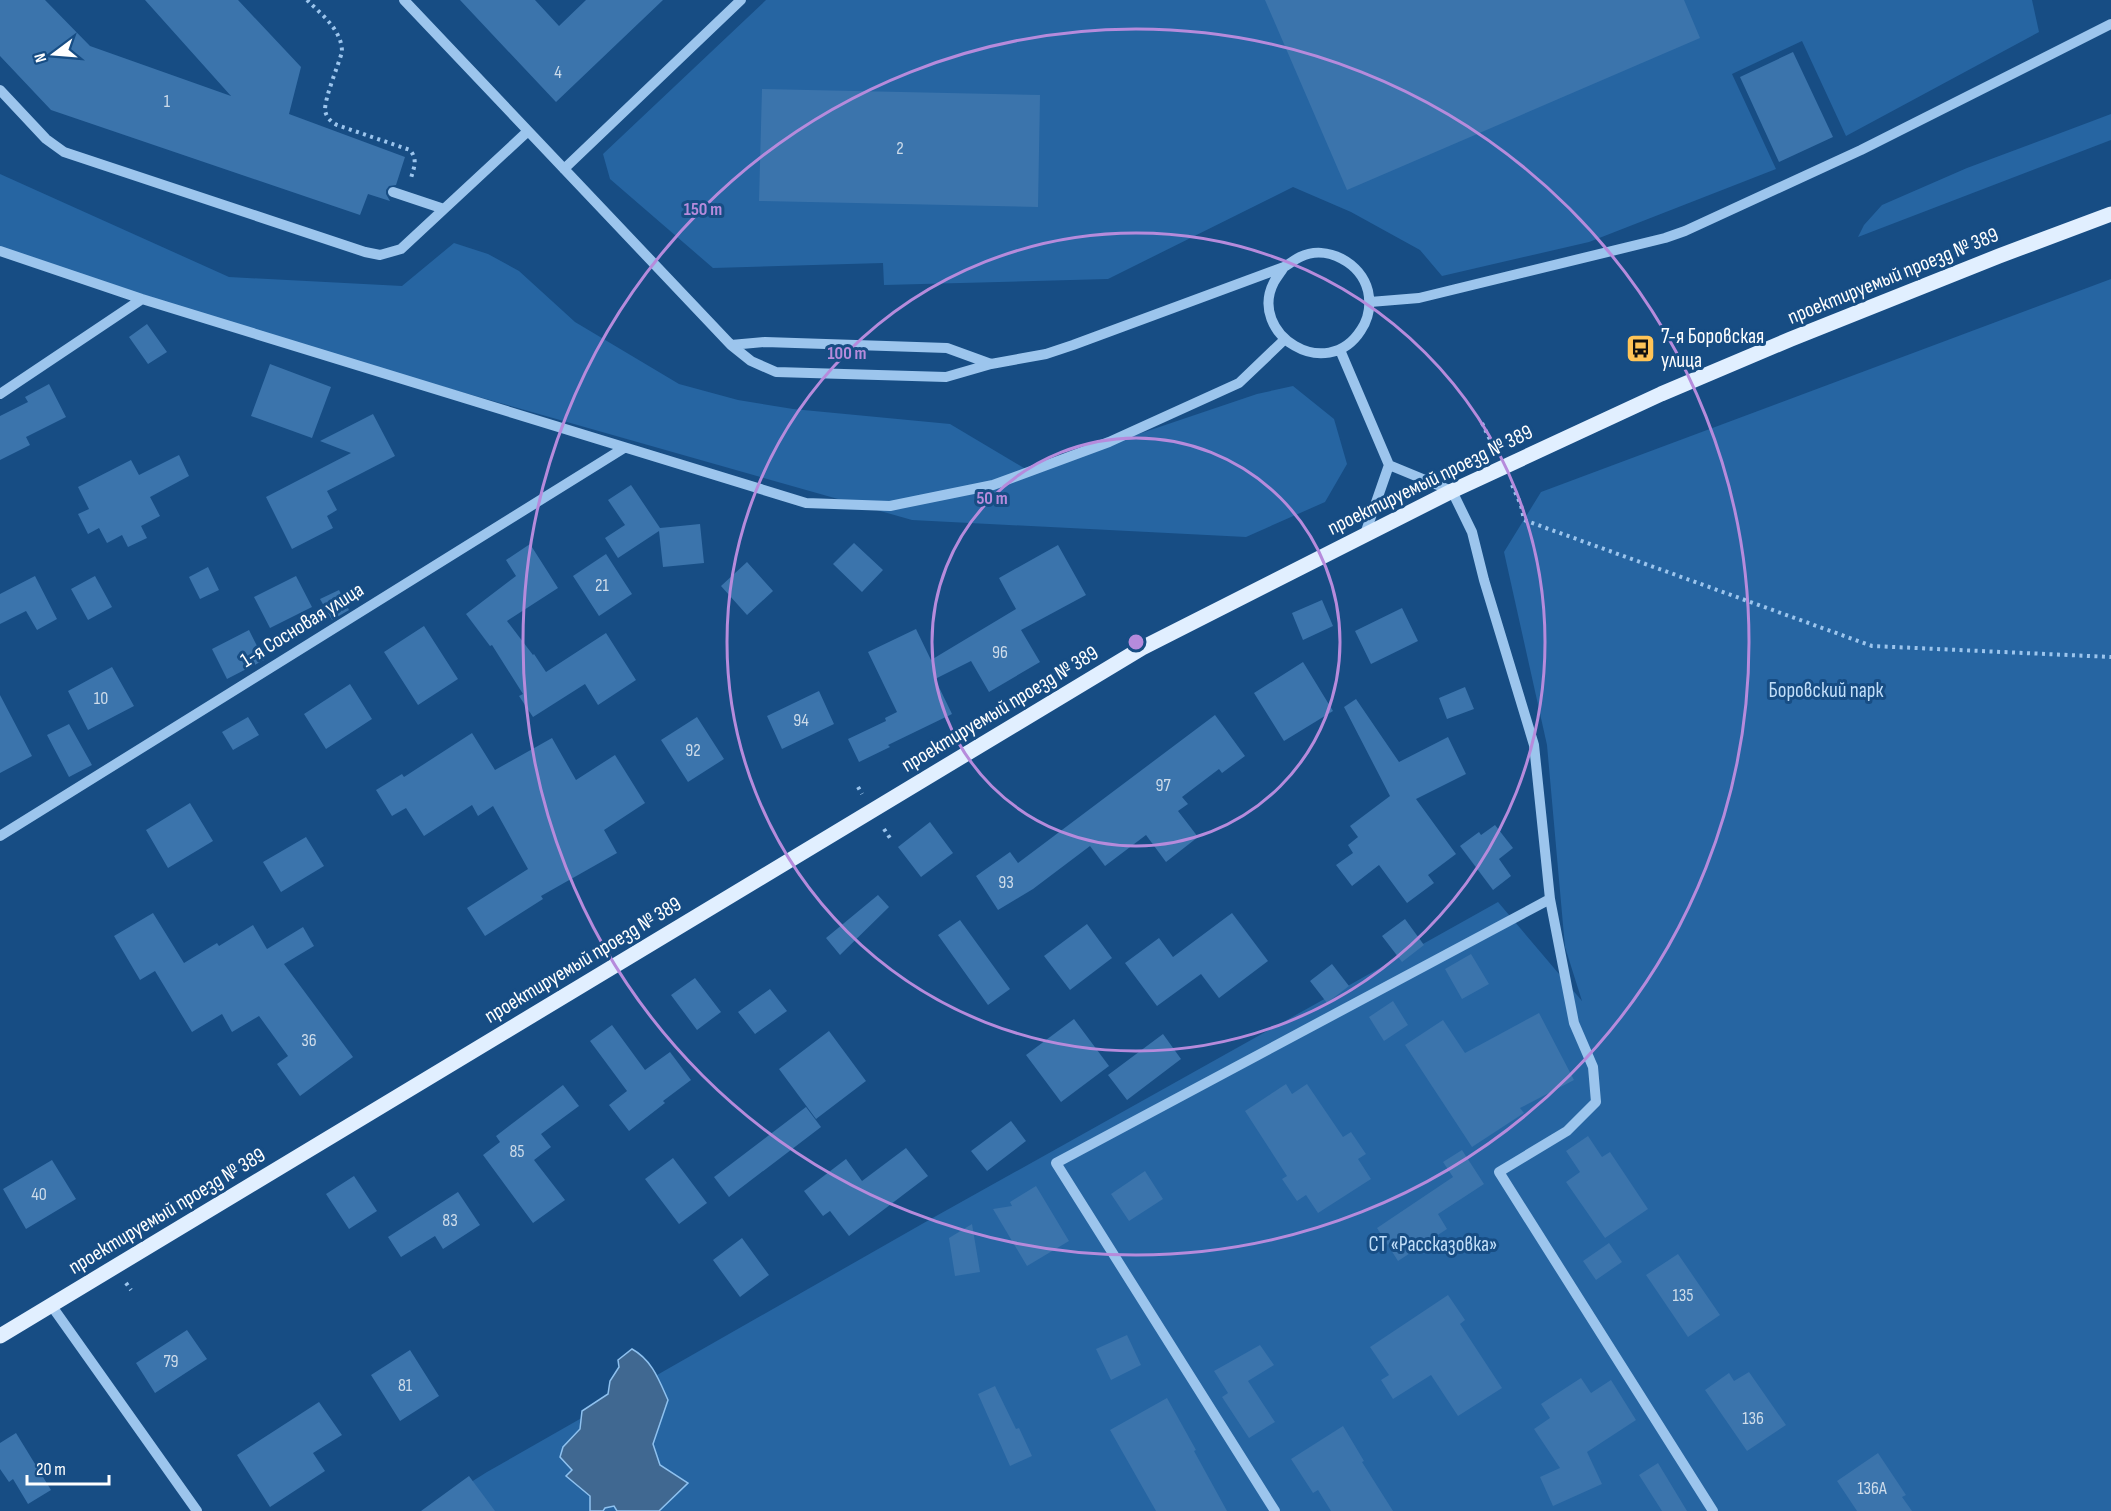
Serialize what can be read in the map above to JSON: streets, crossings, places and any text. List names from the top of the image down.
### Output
{
  "streets": {
    "main road": ["проектируемый проезд № 389"],
    "street": ["1-я Сосновая улица"]
  },
  "parks": ["Боровский парк", "СТ «Рассказовка»"],
  "places": {
    "bus stop": ["7-я Боровская улица"]
  },
  "house_numbers": [
    "4",
    "1",
    "2",
    "21",
    "96",
    "10",
    "94",
    "92",
    "97",
    "93",
    "36",
    "85",
    "40",
    "83",
    "135",
    "79",
    "81",
    "136",
    "136А"
  ],
  "scale_bar": "20 m",
  "north": "left",
  "rings": ["150 m", "100 m", "50 m"]
}
